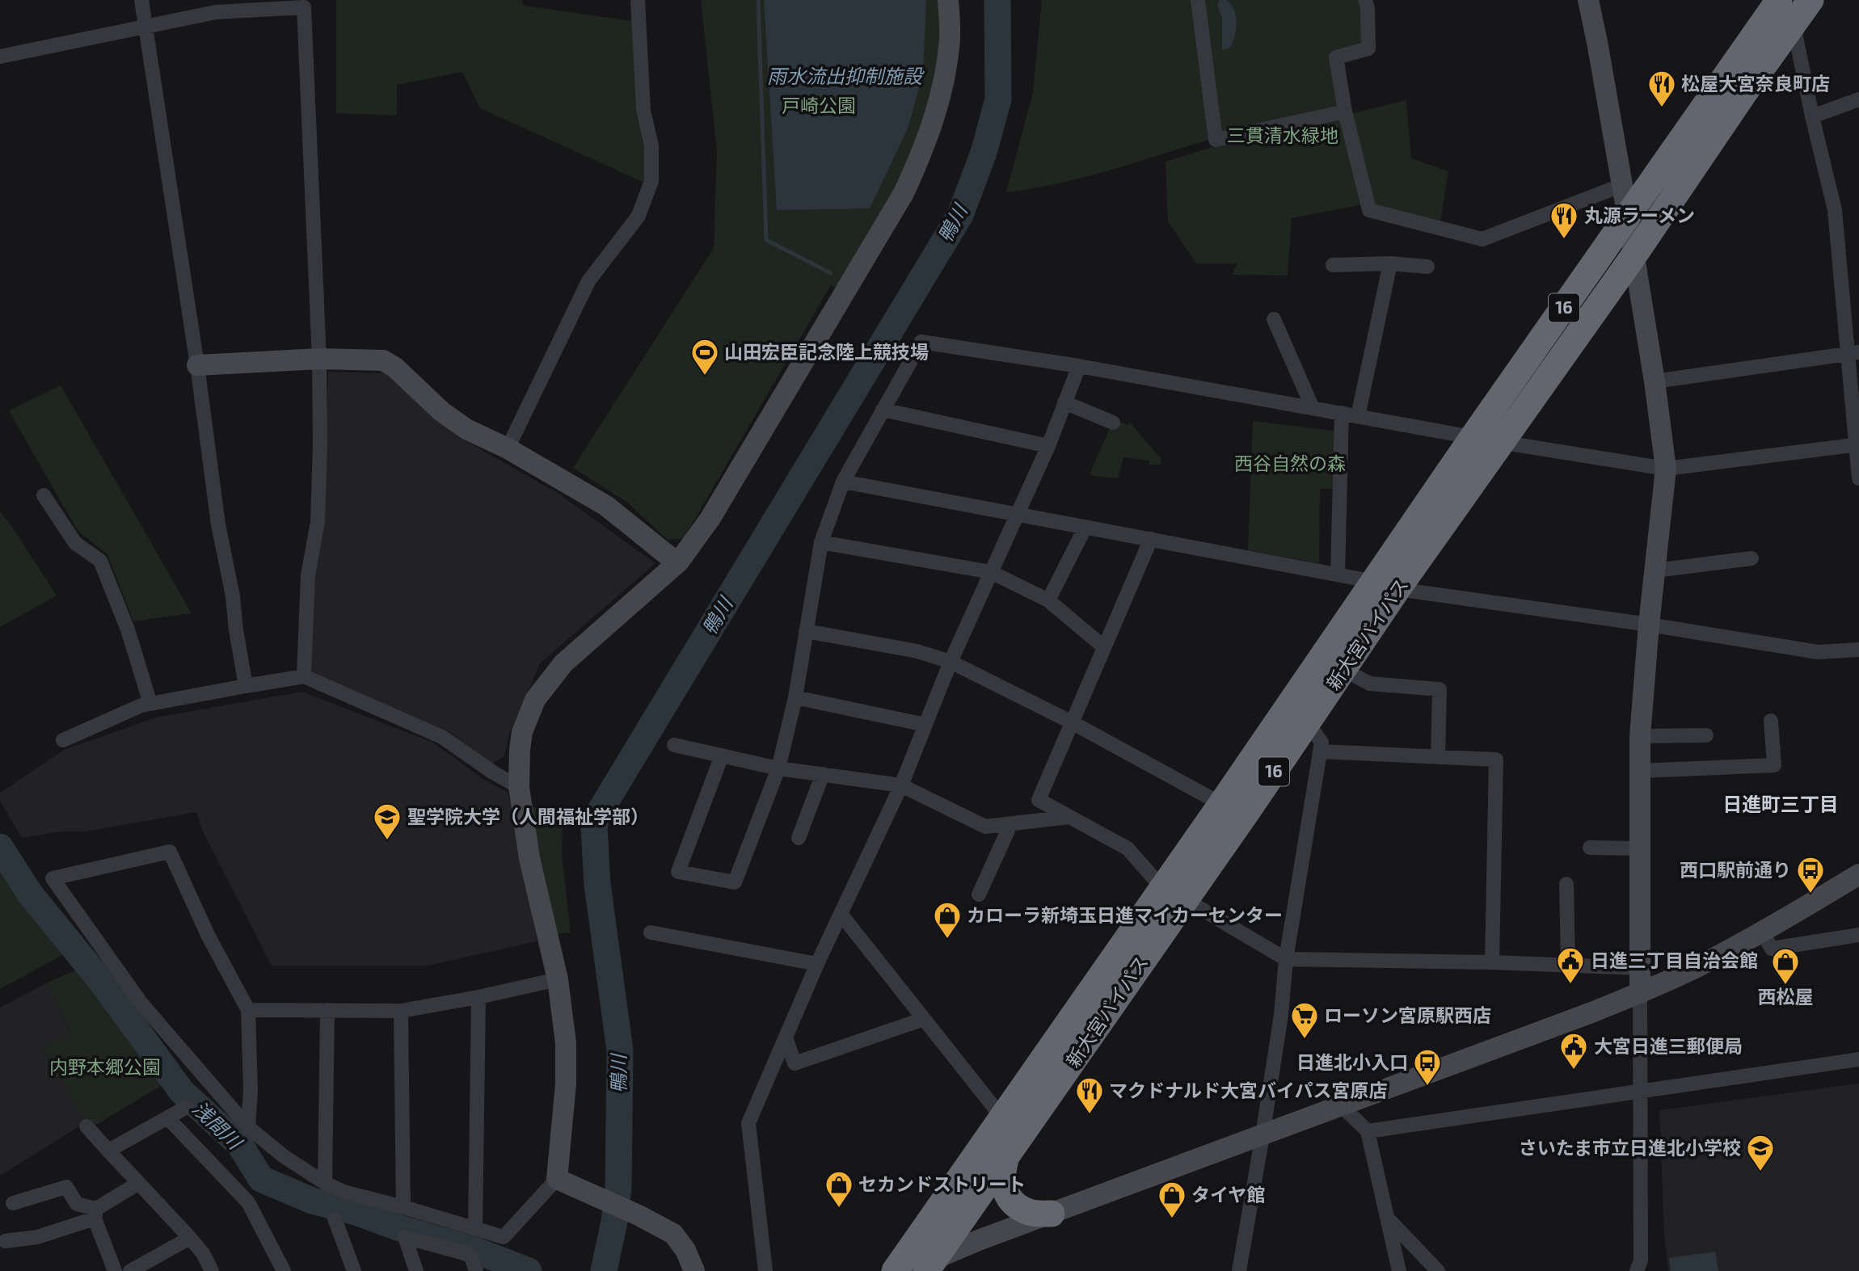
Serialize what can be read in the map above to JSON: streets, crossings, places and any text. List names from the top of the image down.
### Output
{
  "streets": {
    "highway": ["16", "新大宮バイパス"]
  },
  "districts": ["日進町三丁目"],
  "water": ["雨水流出抑制施設", "鴨川", "浅間川"],
  "parks": [
    "戸崎公園",
    "三貫清水緑地",
    "西谷自然の森",
    "内野本郷公園"
  ],
  "places": {
    "restaurant": ["松屋大宮奈良町店", "丸源ラーメン", "マクドナルド大宮バイパス宮原店"],
    "sports": ["山田宏臣記念陸上競技場"],
    "school or university": ["聖学院大学（人間福祉学部）", "さいたま市立日進北小学校"],
    "bus stop": ["西口駅前通り", "日進北小入口"],
    "shop": [
      "カローラ新埼玉日進マイカーセンター",
      "西松屋",
      "セカンドストリート",
      "タイヤ館"
    ],
    "public building": ["日進三丁目自治会館", "大宮日進三郵便局"],
    "supermarket": ["ローソン宮原駅西店"]
  }
}
